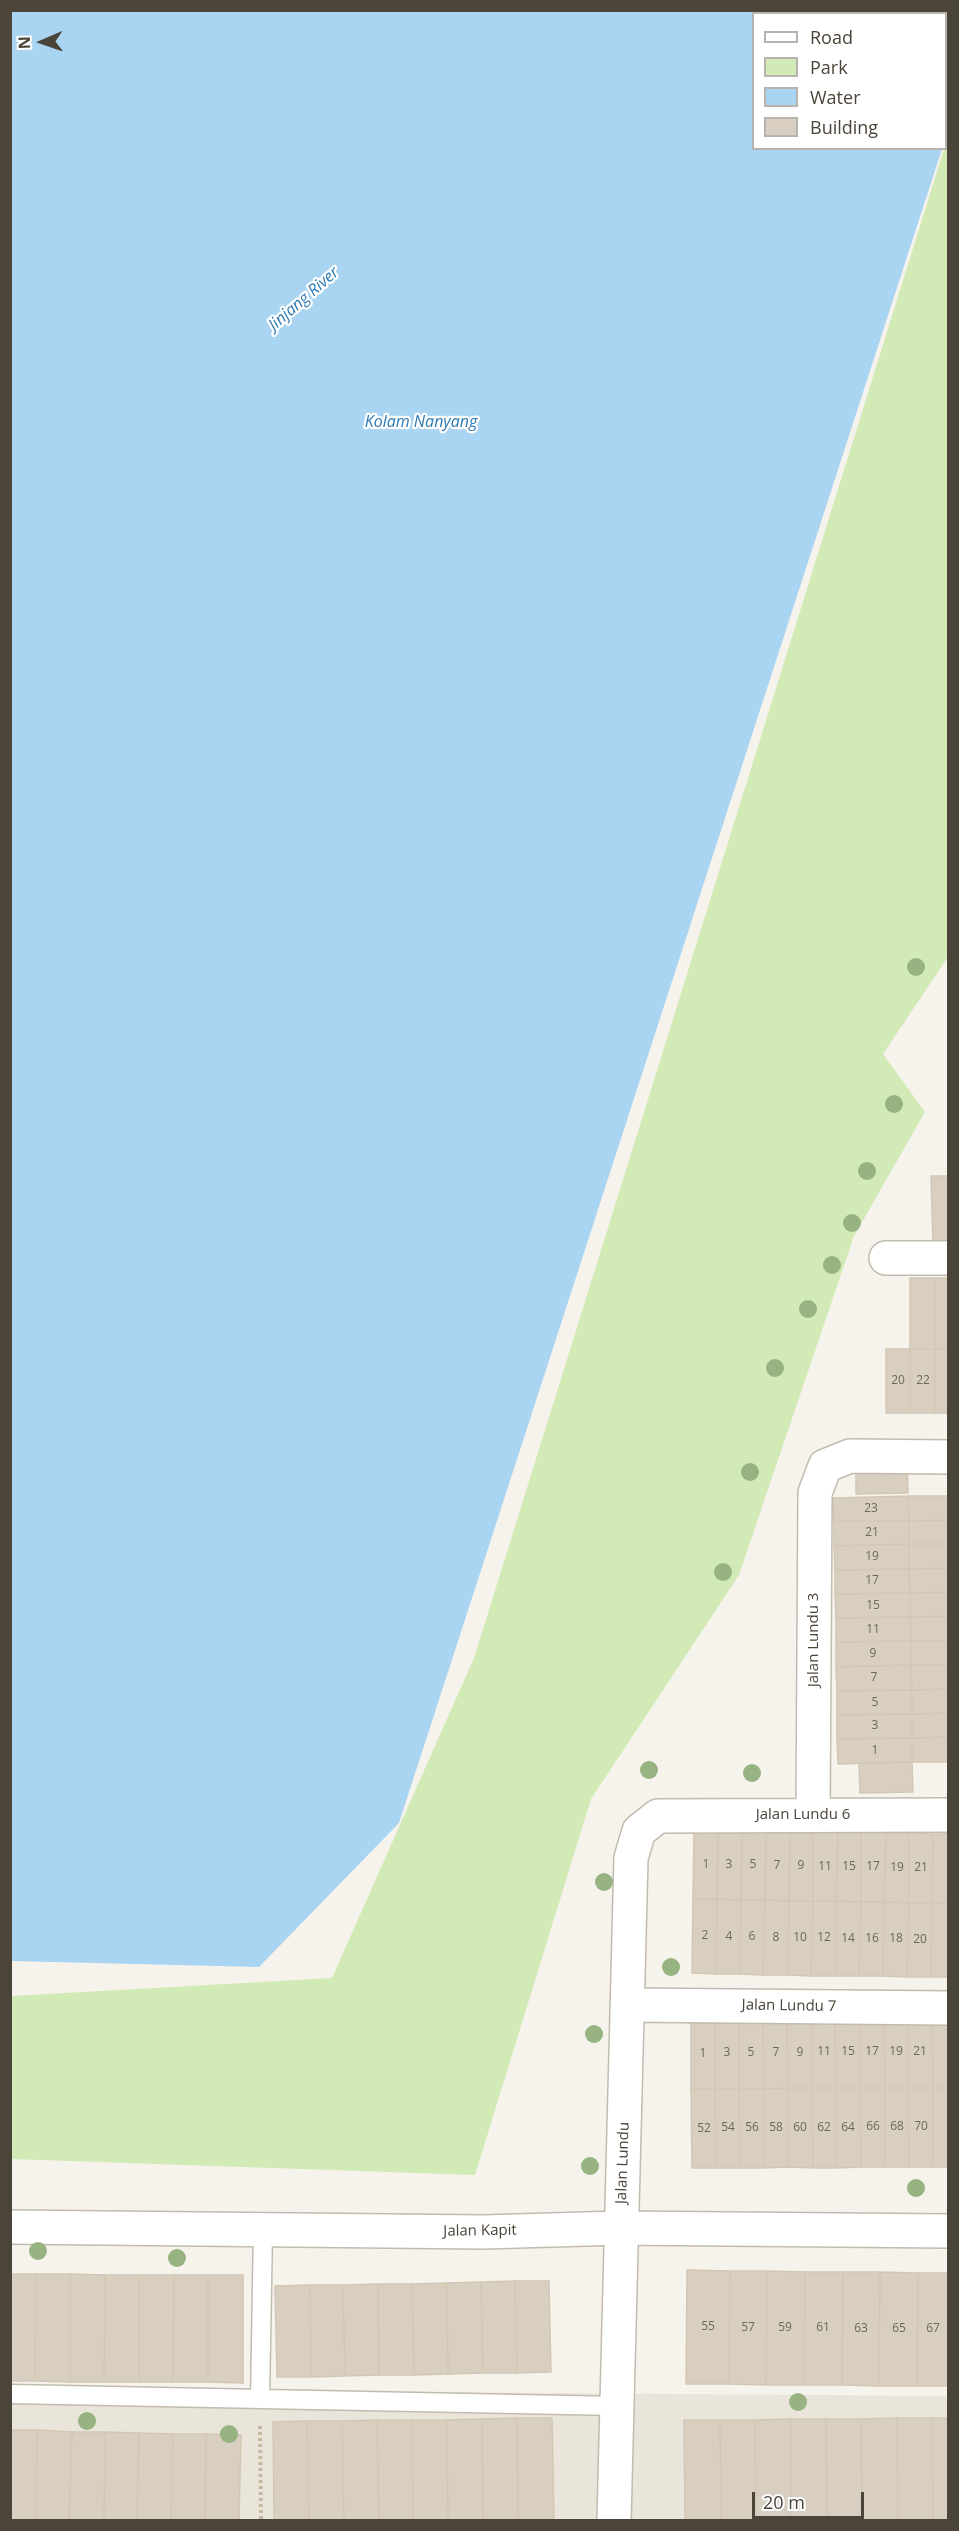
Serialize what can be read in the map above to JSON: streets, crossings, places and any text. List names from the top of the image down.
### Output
{
  "streets": {
    "street": [
      "Jalan Lundu 3",
      "Jalan Lundu 6",
      "Jalan Lundu 7",
      "Jalan Lundu",
      "Jalan Kapit"
    ]
  },
  "crossings": [
    ["Jalan Lundu 3", "Jalan Lundu 6"],
    ["Jalan Lundu 6", "Jalan Lundu"],
    ["Jalan Lundu 7", "Jalan Lundu"],
    ["Jalan Lundu", "Jalan Kapit"]
  ],
  "water": ["Jinjang River", "Kolam Nanyang"],
  "house_numbers": [
    "20",
    "22",
    "23",
    "21",
    "19",
    "17",
    "15",
    "11",
    "9",
    "7",
    "5",
    "3",
    "1",
    "1",
    "3",
    "5",
    "7",
    "9",
    "11",
    "15",
    "17",
    "19",
    "21",
    "2",
    "4",
    "6",
    "8",
    "10",
    "12",
    "14",
    "16",
    "18",
    "20",
    "11",
    "15",
    "17",
    "19",
    "21",
    "3",
    "5",
    "7",
    "9",
    "1",
    "66",
    "68",
    "70",
    "54",
    "56",
    "58",
    "60",
    "62",
    "64",
    "52",
    "55",
    "57",
    "59",
    "61",
    "63",
    "65",
    "67"
  ],
  "legend": [
    "Road",
    "Park",
    "Water",
    "Building"
  ],
  "scale_bar": "20 m",
  "north": "left"
}
